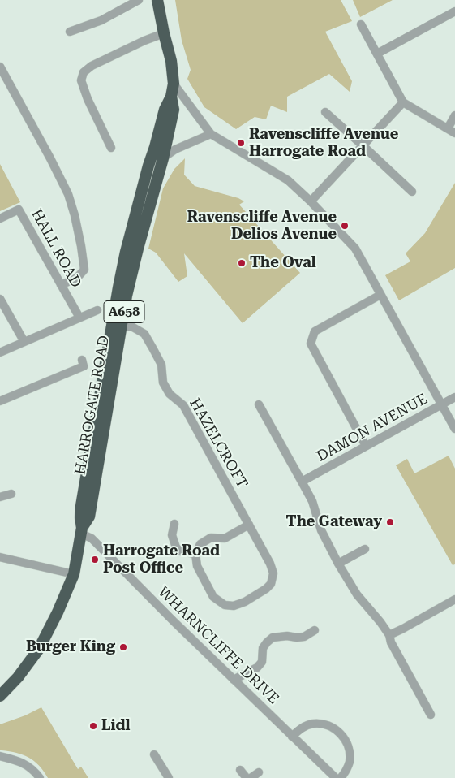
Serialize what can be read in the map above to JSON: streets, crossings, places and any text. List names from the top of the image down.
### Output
{
  "streets": {
    "highway": ["A658", "HARROGATE ROAD"],
    "street": [
      "HALL ROAD",
      "DAMON AVENUE",
      "HAZELCROFT",
      "WHARNCLIFFE DRIVE"
    ]
  },
  "crossings": [
    ["HARROGATE ROAD", "HAZELCROFT"],
    ["HARROGATE ROAD", "WHARNCLIFFE DRIVE"]
  ],
  "places": [
    "Ravenscliffe Avenue Harrogate Road",
    "Ravenscliffe Avenue Delios Avenue",
    "The Oval",
    "The Gateway",
    "Harrogate Road Post Office",
    "Burger King",
    "Lidl"
  ]
}
